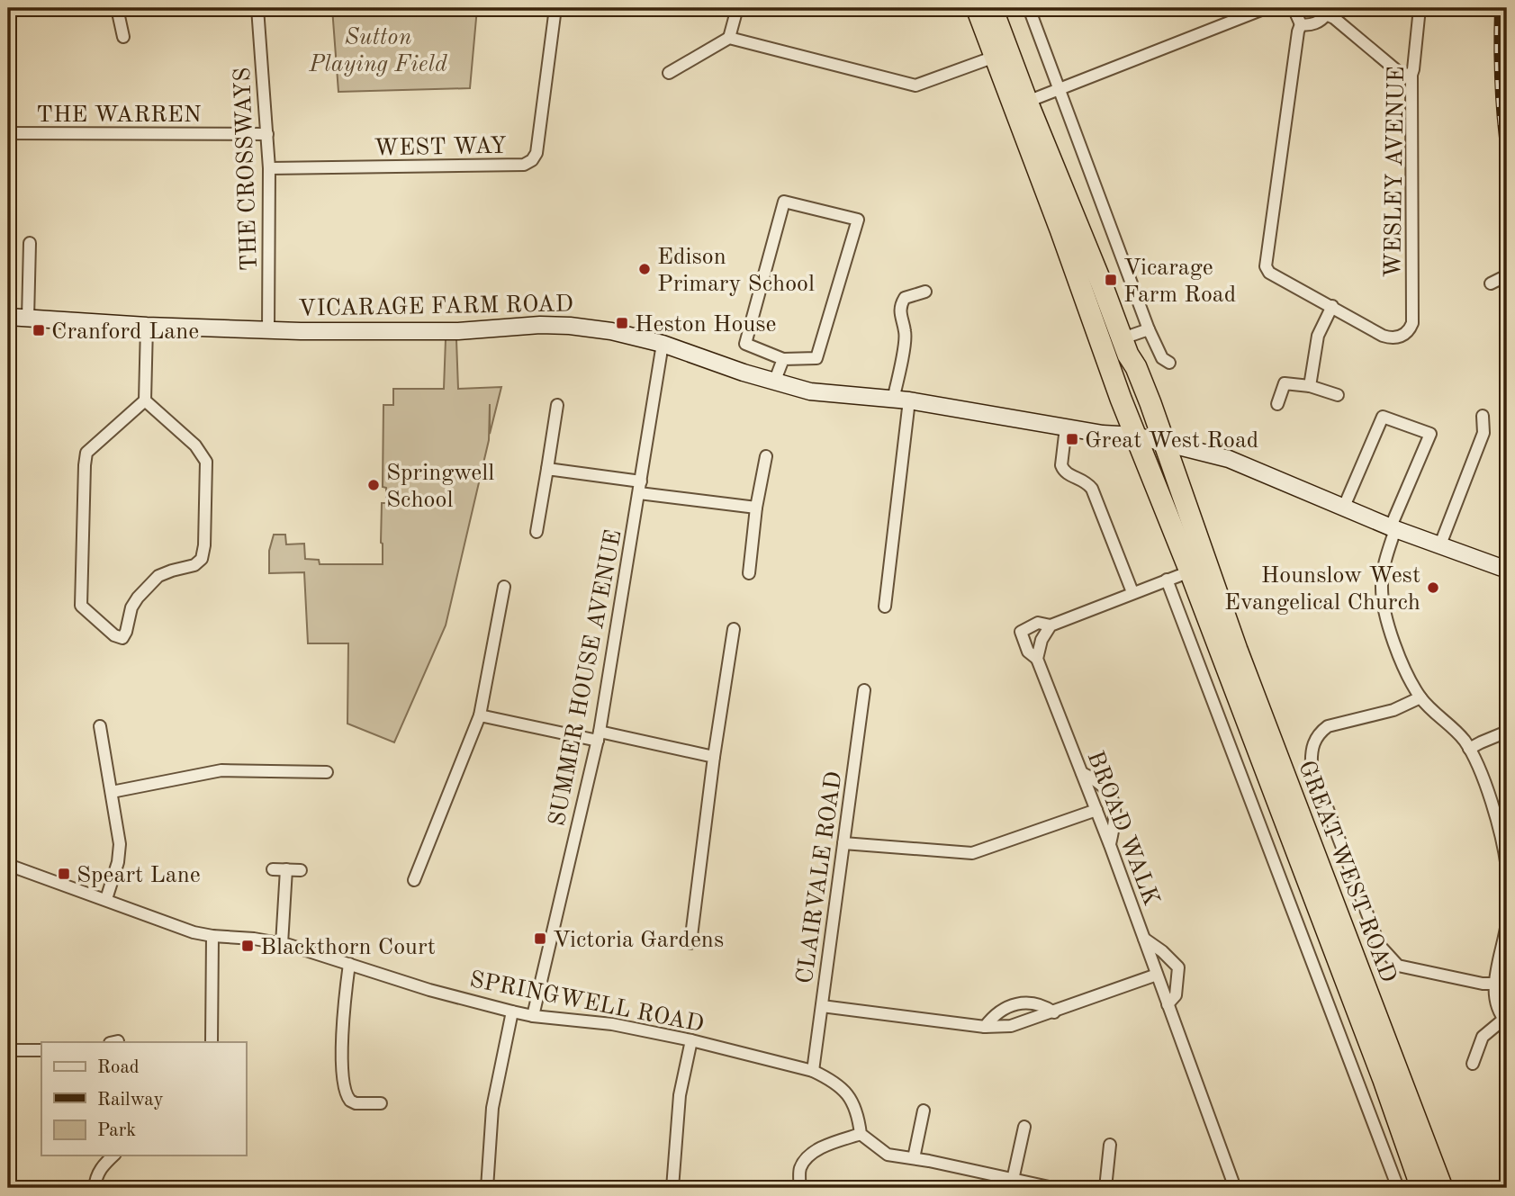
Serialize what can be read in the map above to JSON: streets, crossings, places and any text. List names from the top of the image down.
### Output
{
  "streets": {
    "highway": ["GREAT WEST ROAD"],
    "street": [
      "THE WARREN",
      "WEST WAY",
      "THE CROSSWAYS",
      "WESLEY AVENUE",
      "VICARAGE FARM ROAD",
      "SUMMER HOUSE AVENUE",
      "BROAD WALK",
      "CLAIRVALE ROAD",
      "SPRINGWELL ROAD"
    ]
  },
  "crossings": [
    ["THE WARREN", "THE CROSSWAYS"],
    ["WEST WAY", "THE CROSSWAYS"],
    ["THE CROSSWAYS", "VICARAGE FARM ROAD"],
    ["VICARAGE FARM ROAD", "SUMMER HOUSE AVENUE"],
    ["VICARAGE FARM ROAD", "GREAT WEST ROAD"],
    ["SUMMER HOUSE AVENUE", "SPRINGWELL ROAD"],
    ["CLAIRVALE ROAD", "SPRINGWELL ROAD"]
  ],
  "parks": ["Sutton Playing Field"],
  "places": {
    "other": ["Edison Primary School", "Springwell School", "Hounslow West Evangelical Church"],
    "transit": [
      "Vicarage Farm Road",
      "Heston House",
      "Cranford Lane",
      "Great West Road",
      "Speart Lane",
      "Victoria Gardens",
      "Blackthorn Court"
    ]
  },
  "legend": ["Road", "Railway", "Park"]
}
